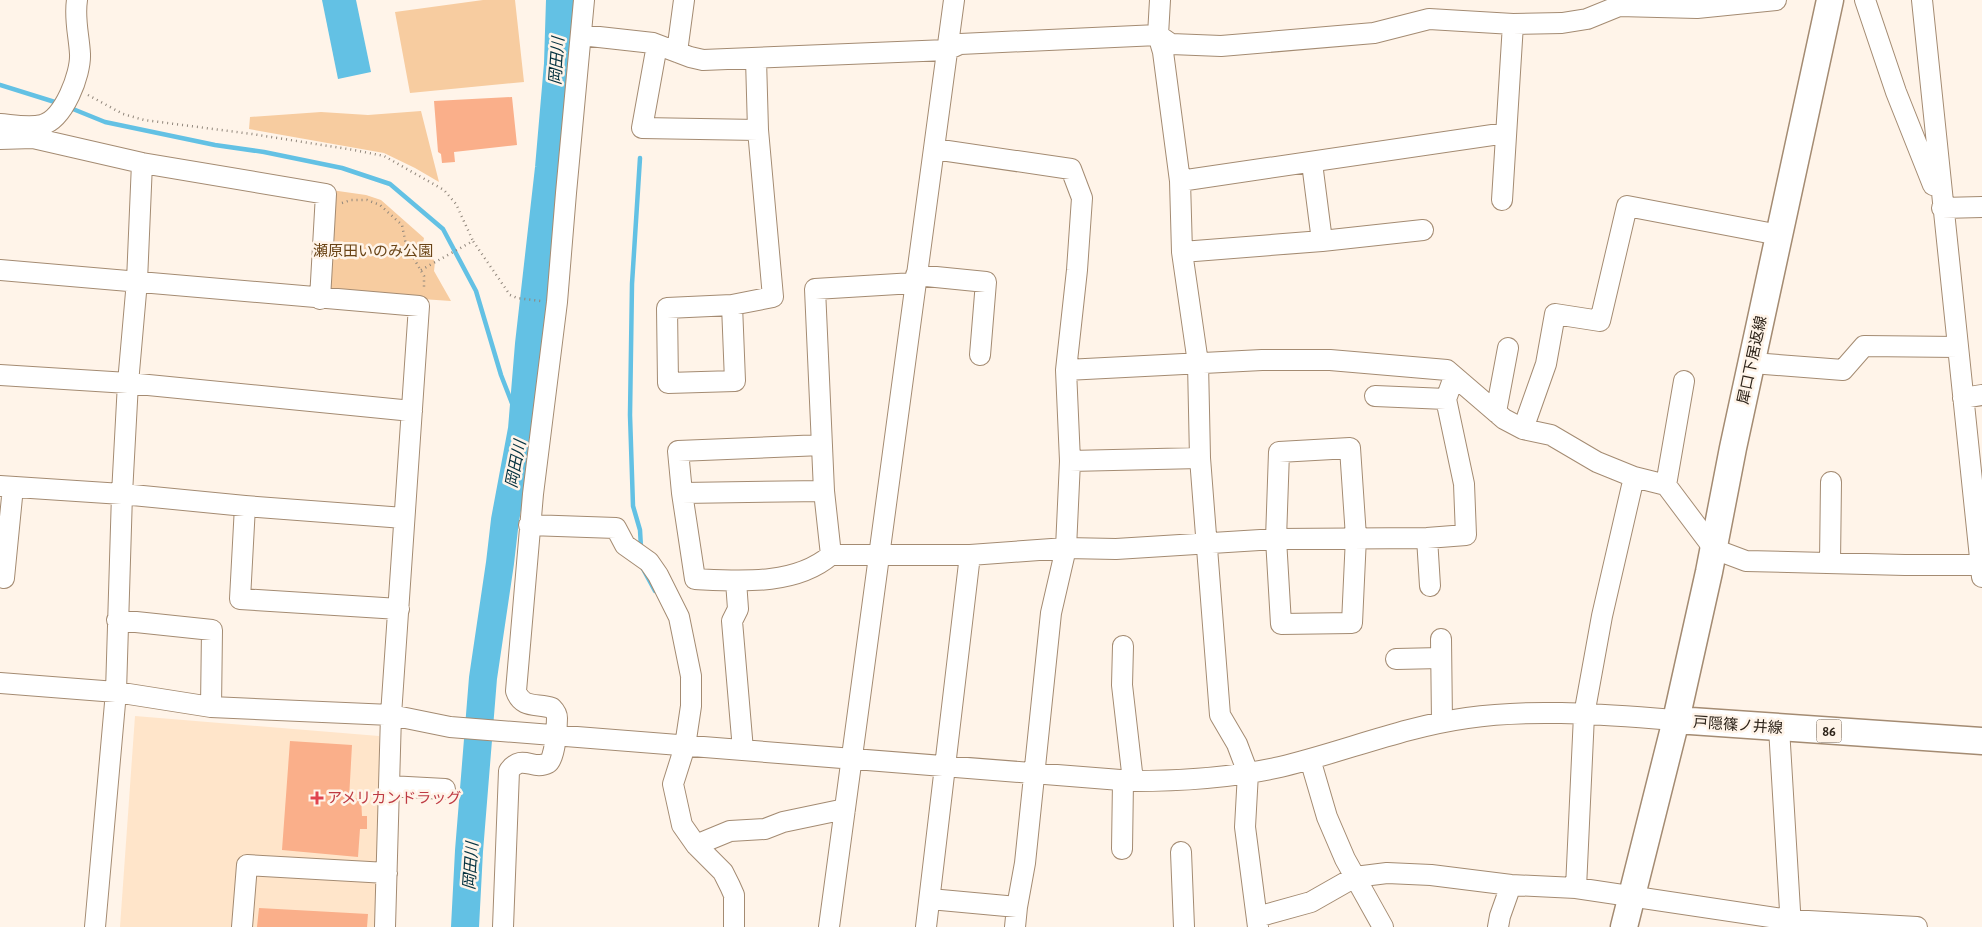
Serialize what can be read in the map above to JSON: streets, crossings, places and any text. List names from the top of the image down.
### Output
{
  "streets": {
    "main road": ["犀口下居返線", "戸隠篠ノ井線", "86"]
  },
  "crossings": [
    ["犀口下居返線", "戸隠篠ノ井線"]
  ],
  "water": ["岡田川"],
  "parks": ["瀬原田いのみ公園"],
  "places": {
    "health": ["アメリカンドラッグ"]
  }
}
